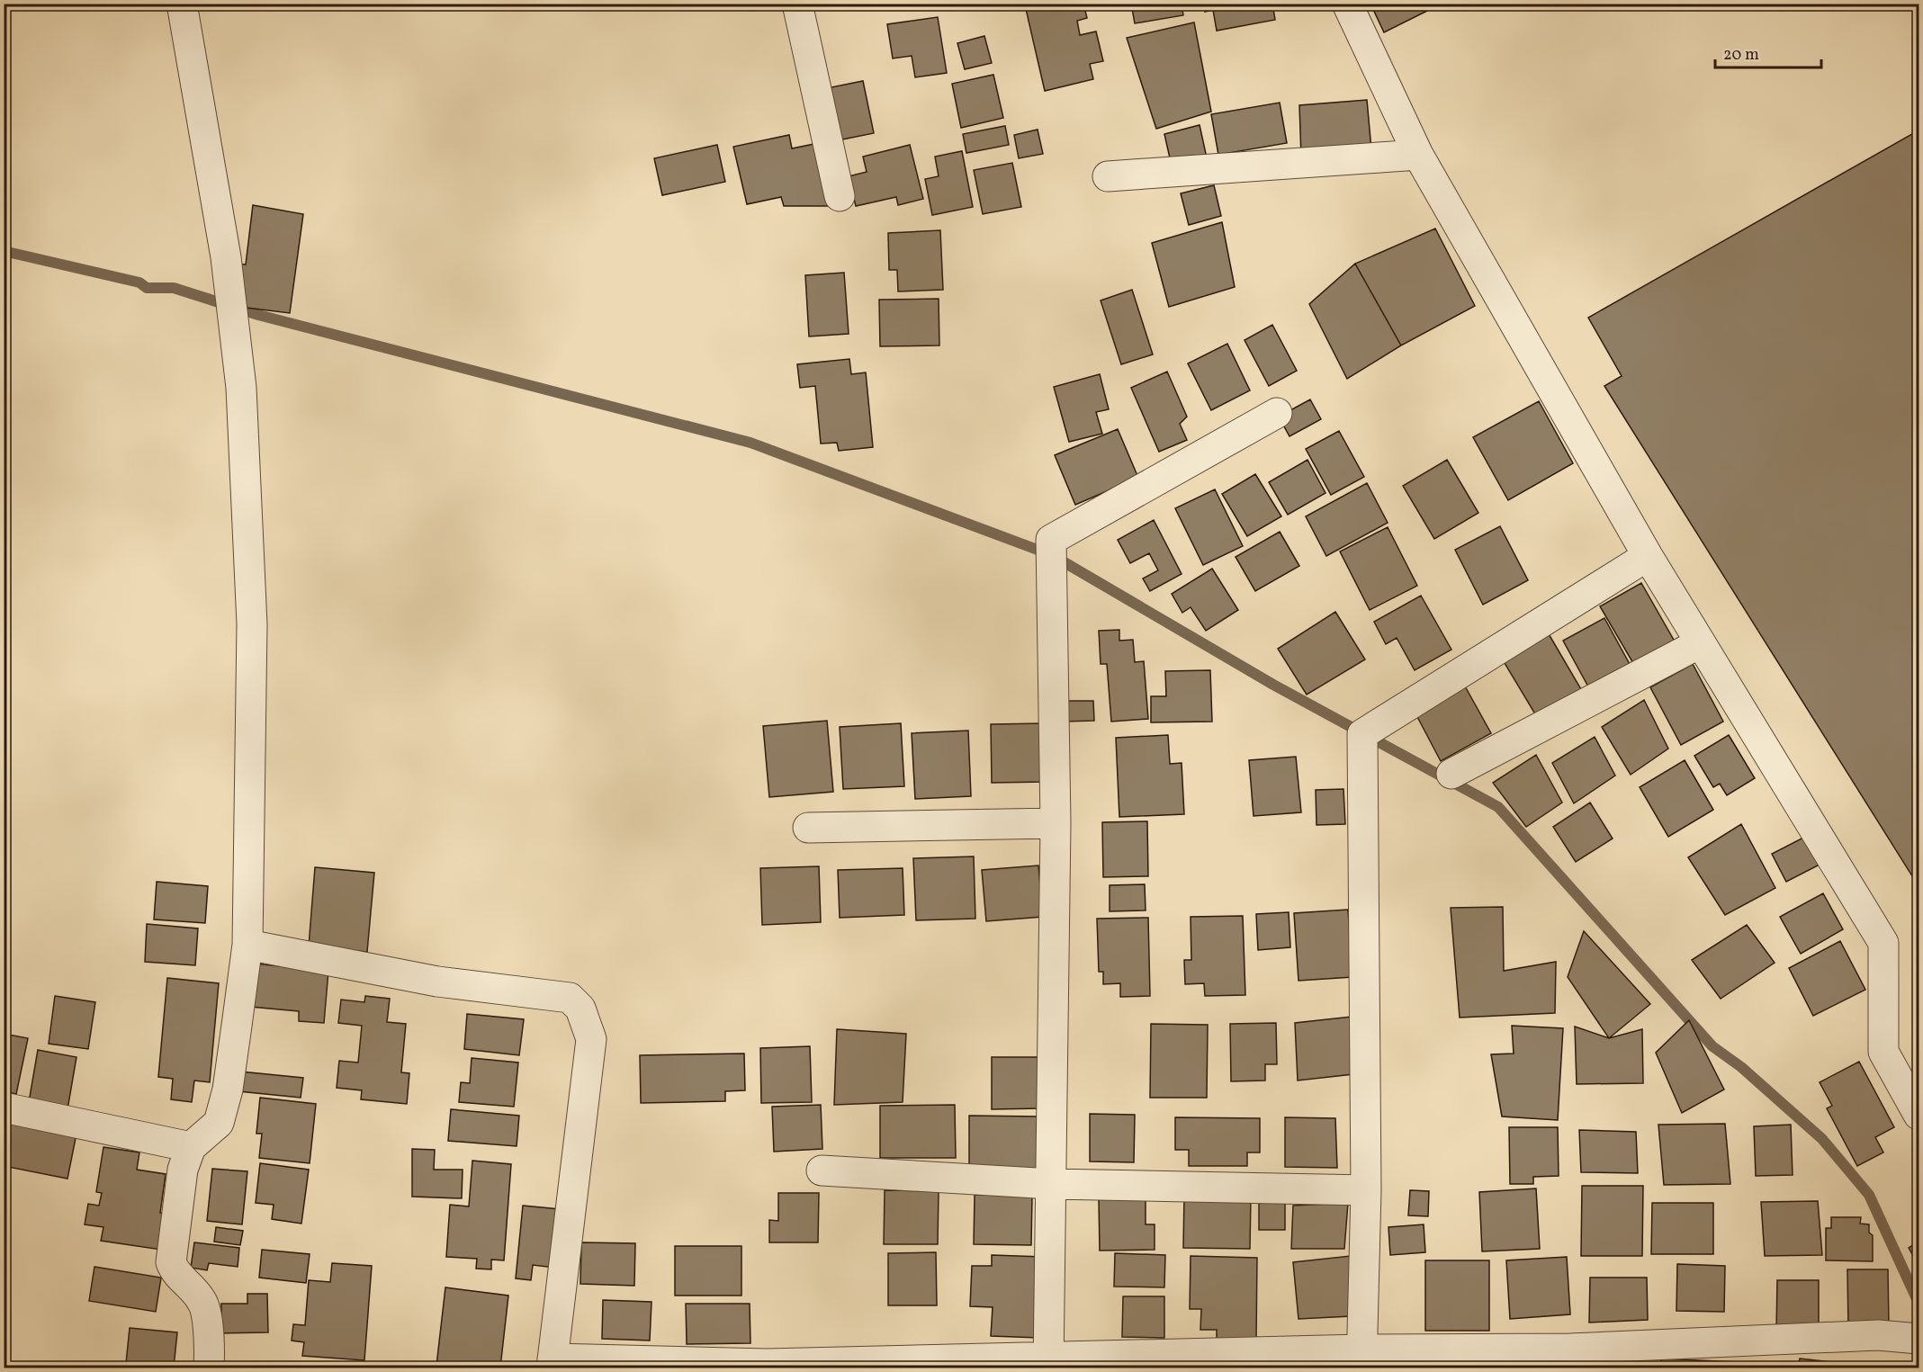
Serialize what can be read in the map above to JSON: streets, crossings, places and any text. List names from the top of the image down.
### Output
{
  "scale_bar": "20 m"
}
